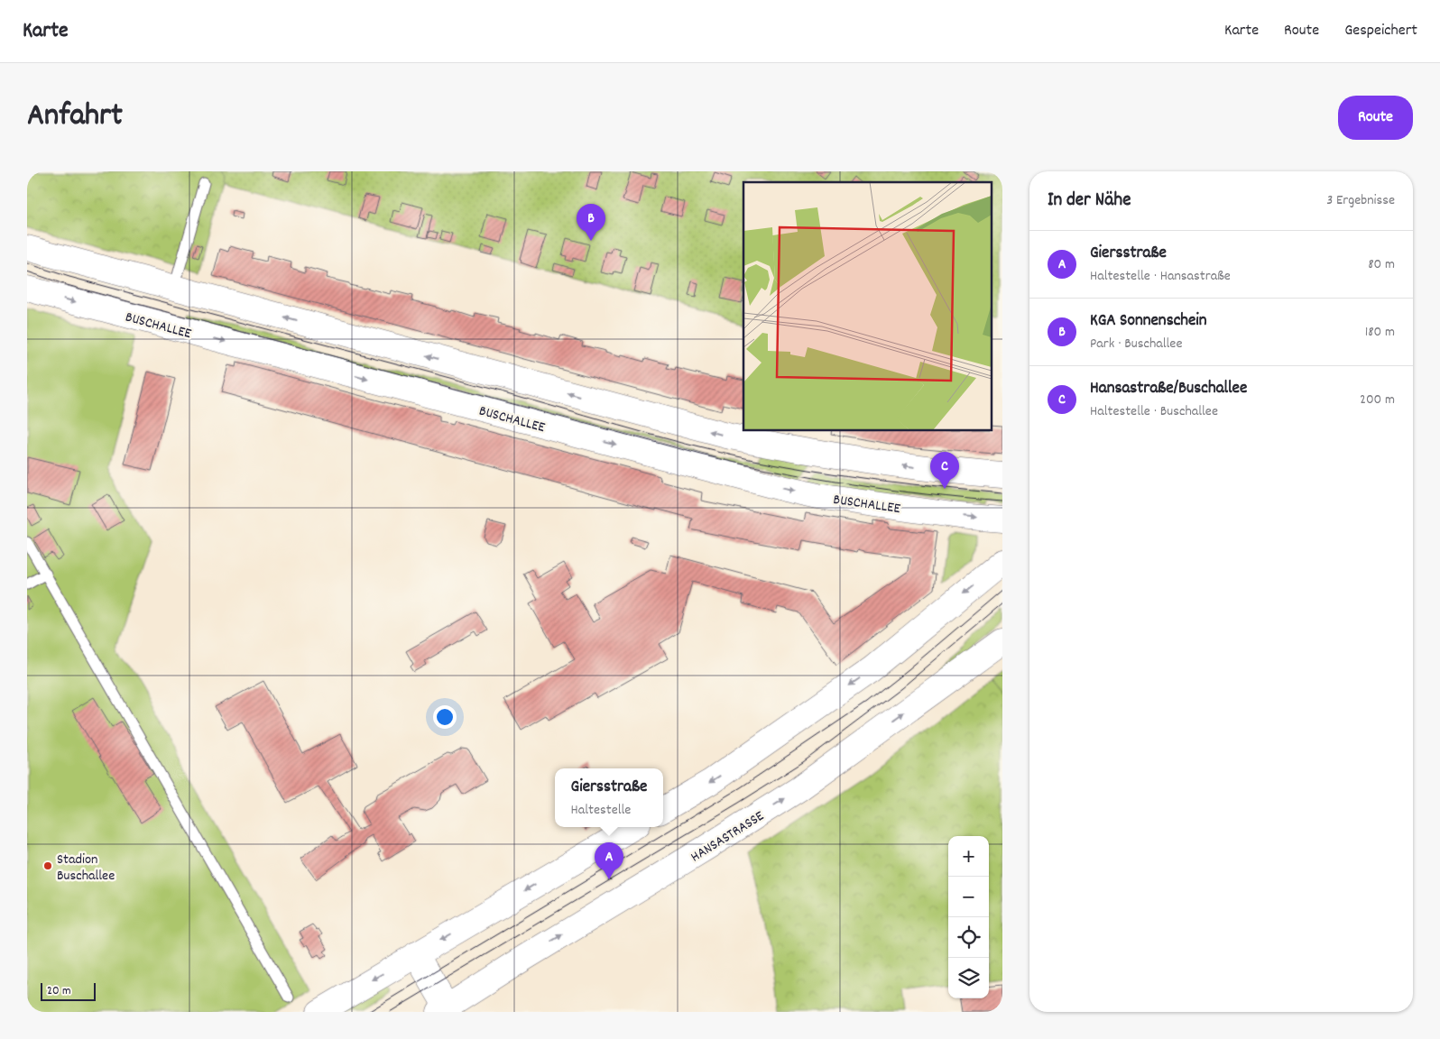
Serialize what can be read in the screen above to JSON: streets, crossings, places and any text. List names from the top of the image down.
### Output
{
  "streets": {
    "main road": ["BUSCHALLEE", "HANSASTRASSE"]
  },
  "places": ["Stadion Buschallee"],
  "scale_bar": "20 m",
  "page": {
    "header": "Karte",
    "nav": ["Karte", "Route", "Gespeichert"],
    "title": "Anfahrt",
    "buttons": "Route",
    "heading": ["In der Nähe", "3 Ergebnisse"],
    "pins": ["B", "C", "A"],
    "list": [
      {
        "mark": "A",
        "name": "Giersstraße",
        "note": "Haltestelle · Hansastraße",
        "value": "80 m"
      },
      {
        "mark": "B",
        "name": "KGA Sonnenschein",
        "note": "Park · Buschallee",
        "value": "180 m"
      },
      {
        "mark": "C",
        "name": "Hansastraße/Buschallee",
        "note": "Haltestelle · Buschallee",
        "value": "200 m"
      }
    ],
    "popup": ["Giersstraße", "Haltestelle"],
    "map_buttons": ["+", "−"],
    "scale": "20 m"
  }
}
